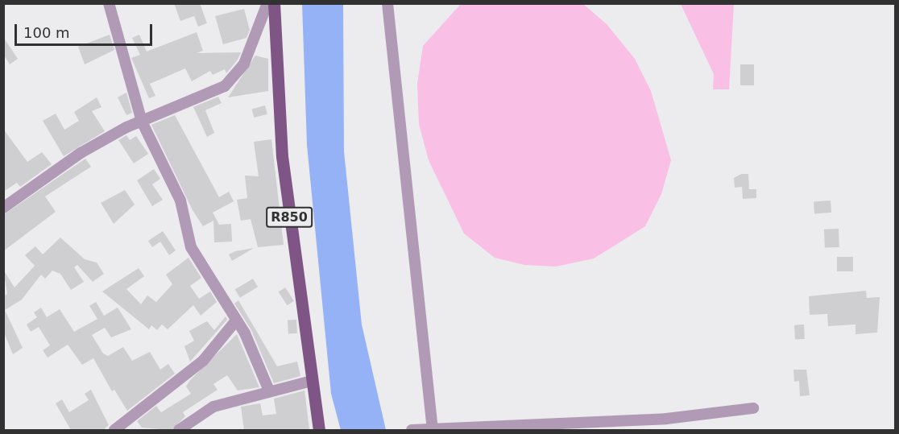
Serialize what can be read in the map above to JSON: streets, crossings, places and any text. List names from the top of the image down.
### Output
{
  "streets": {
    "main road": ["R850"]
  },
  "scale_bar": "100 m"
}
